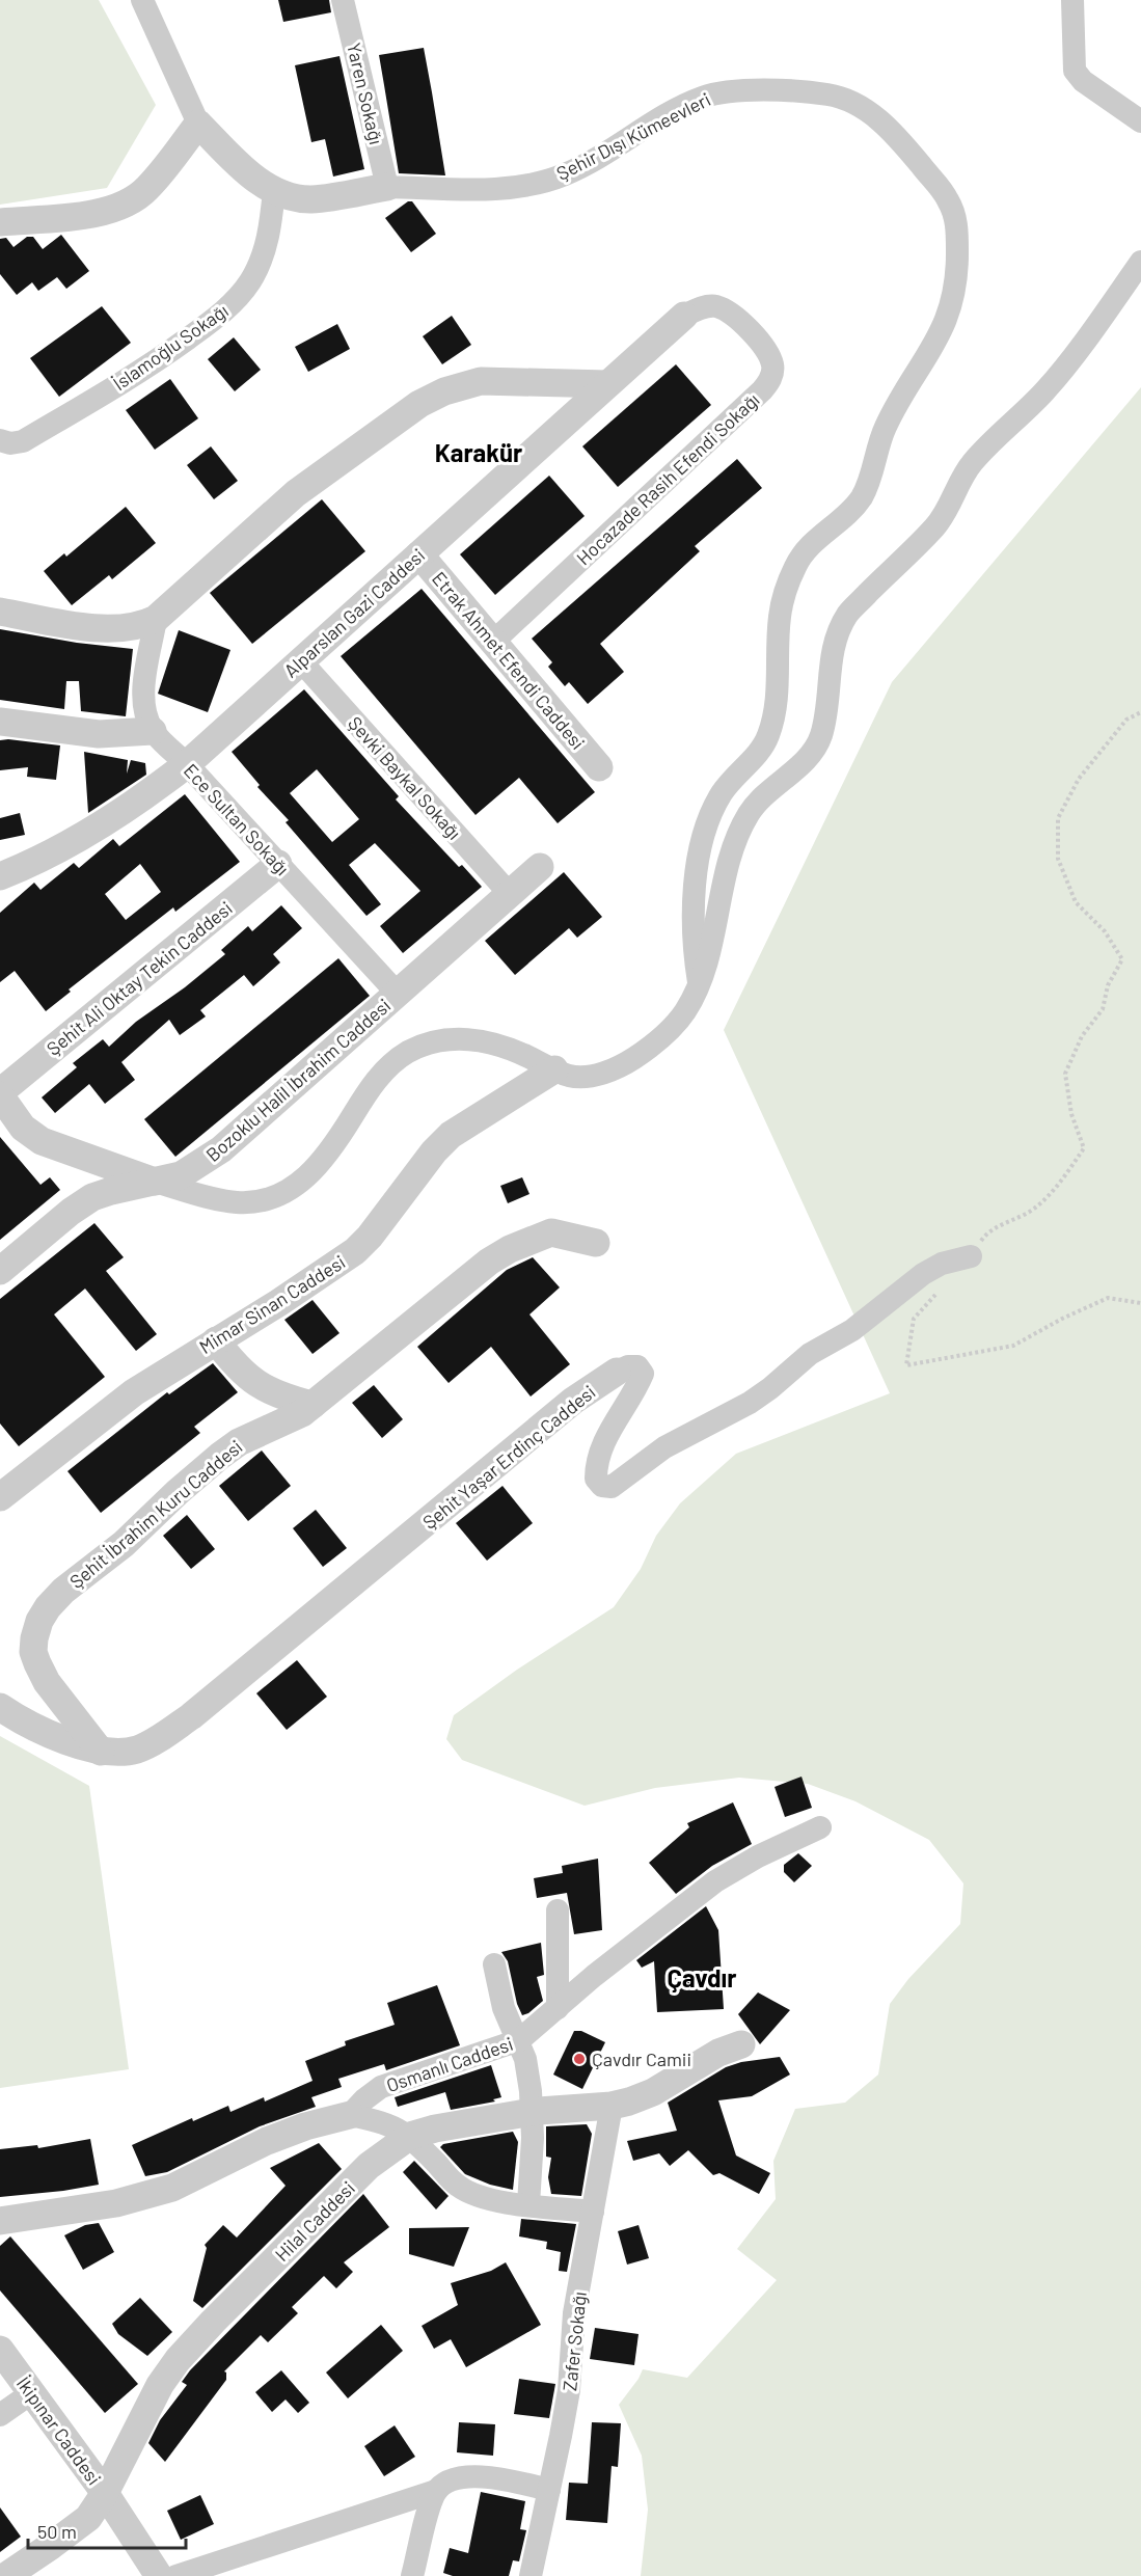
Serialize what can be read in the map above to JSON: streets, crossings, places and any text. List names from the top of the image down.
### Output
{
  "streets": {
    "street": [
      "Yaren Sokağı",
      "Şehir Dışı Kümeevleri",
      "İslamoğlu Sokağı",
      "Hocazade Rasih Efendi Sokağı",
      "Alparslan Gazi Caddesi",
      "Etrak Ahmet Efendi Caddesi",
      "Şevki Baykal Sokağı",
      "Ece Sultan Sokağı",
      "Şehit Ali Oktay Tekin Caddesi",
      "Bozoklu Halil İbrahim Caddesi",
      "Mimar Sinan Caddesi",
      "Şehit Yaşar Erdinç Caddesi",
      "Şehit İbrahim Kuru Caddesi",
      "Osmanlı Caddesi",
      "Hilal Caddesi",
      "Zafer Sokağı",
      "İkipınar Caddesi"
    ]
  },
  "crossings": [
    ["Yaren Sokağı", "Şehir Dışı Kümeevleri"],
    ["Hocazade Rasih Efendi Sokağı", "Alparslan Gazi Caddesi"],
    ["Hocazade Rasih Efendi Sokağı", "Etrak Ahmet Efendi Caddesi"],
    ["Alparslan Gazi Caddesi", "Etrak Ahmet Efendi Caddesi"],
    ["Alparslan Gazi Caddesi", "Şevki Baykal Sokağı"],
    ["Alparslan Gazi Caddesi", "Ece Sultan Sokağı"],
    ["Şevki Baykal Sokağı", "Bozoklu Halil İbrahim Caddesi"],
    ["Ece Sultan Sokağı", "Şehit Ali Oktay Tekin Caddesi"],
    ["Ece Sultan Sokağı", "Bozoklu Halil İbrahim Caddesi"],
    ["Şehit Yaşar Erdinç Caddesi", "Şehit İbrahim Kuru Caddesi"],
    ["Hilal Caddesi", "Zafer Sokağı"],
    ["Hilal Caddesi", "İkipınar Caddesi"]
  ],
  "districts": ["Karakür", "Çavdır"],
  "places": ["Çavdır Camii"],
  "scale_bar": "50 m"
}
